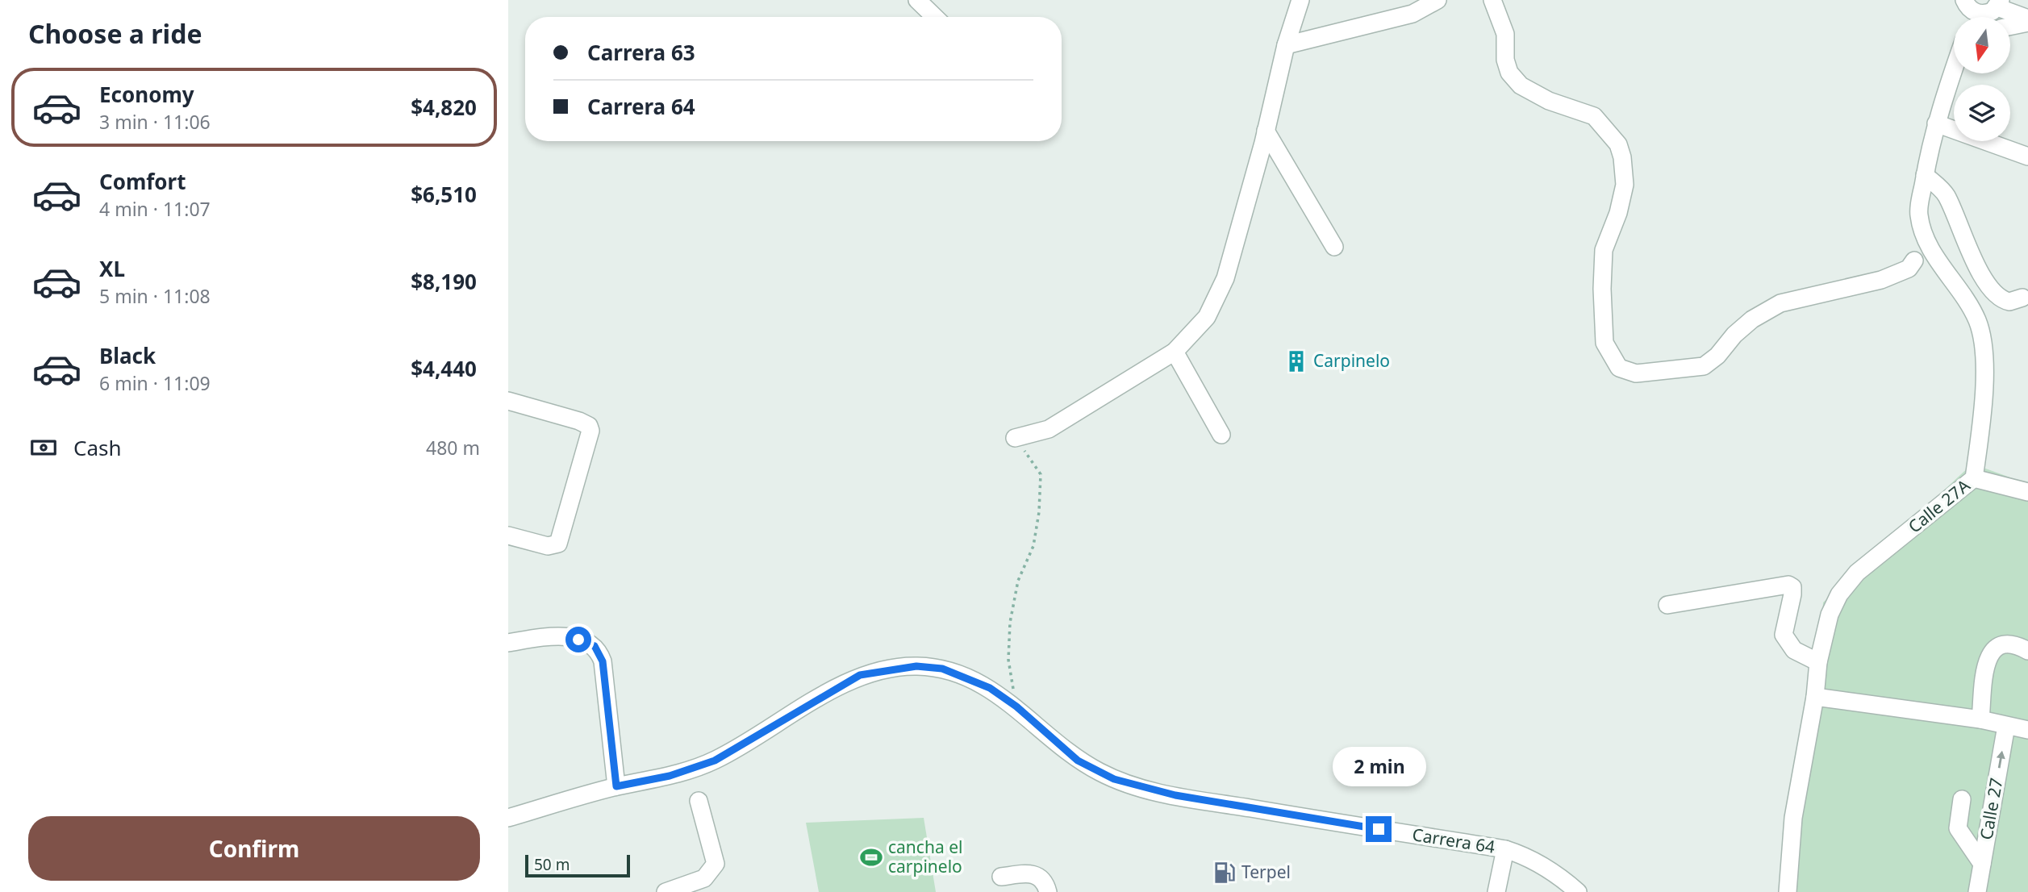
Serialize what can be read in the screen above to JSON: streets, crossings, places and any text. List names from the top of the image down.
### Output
{
  "streets": {
    "street": ["Calle 27A", "Calle 27", "Carrera 64"]
  },
  "one_way": ["Calle 27"],
  "places": {
    "building": ["Carpinelo"],
    "sports": ["cancha el carpinelo"],
    "fuel station": ["Terpel"]
  },
  "scale_bar": "50 m",
  "north": "bottom",
  "page": {
    "heading": "Choose a ride",
    "banner": ["Carrera 63", "Carrera 64"],
    "list": [
      {
        "name": "Economy",
        "note": "3 min · 11:06",
        "value": "$4,820"
      },
      {
        "name": "Comfort",
        "note": "4 min · 11:07",
        "value": "$6,510"
      },
      {
        "name": "XL",
        "note": "5 min · 11:08",
        "value": "$8,190"
      },
      {
        "name": "Black",
        "note": "6 min · 11:09",
        "value": "$4,440"
      }
    ],
    "pay": ["Cash", "480 m"],
    "bubble": "2 min",
    "buttons": "Confirm",
    "scale": "50 m"
  }
}
